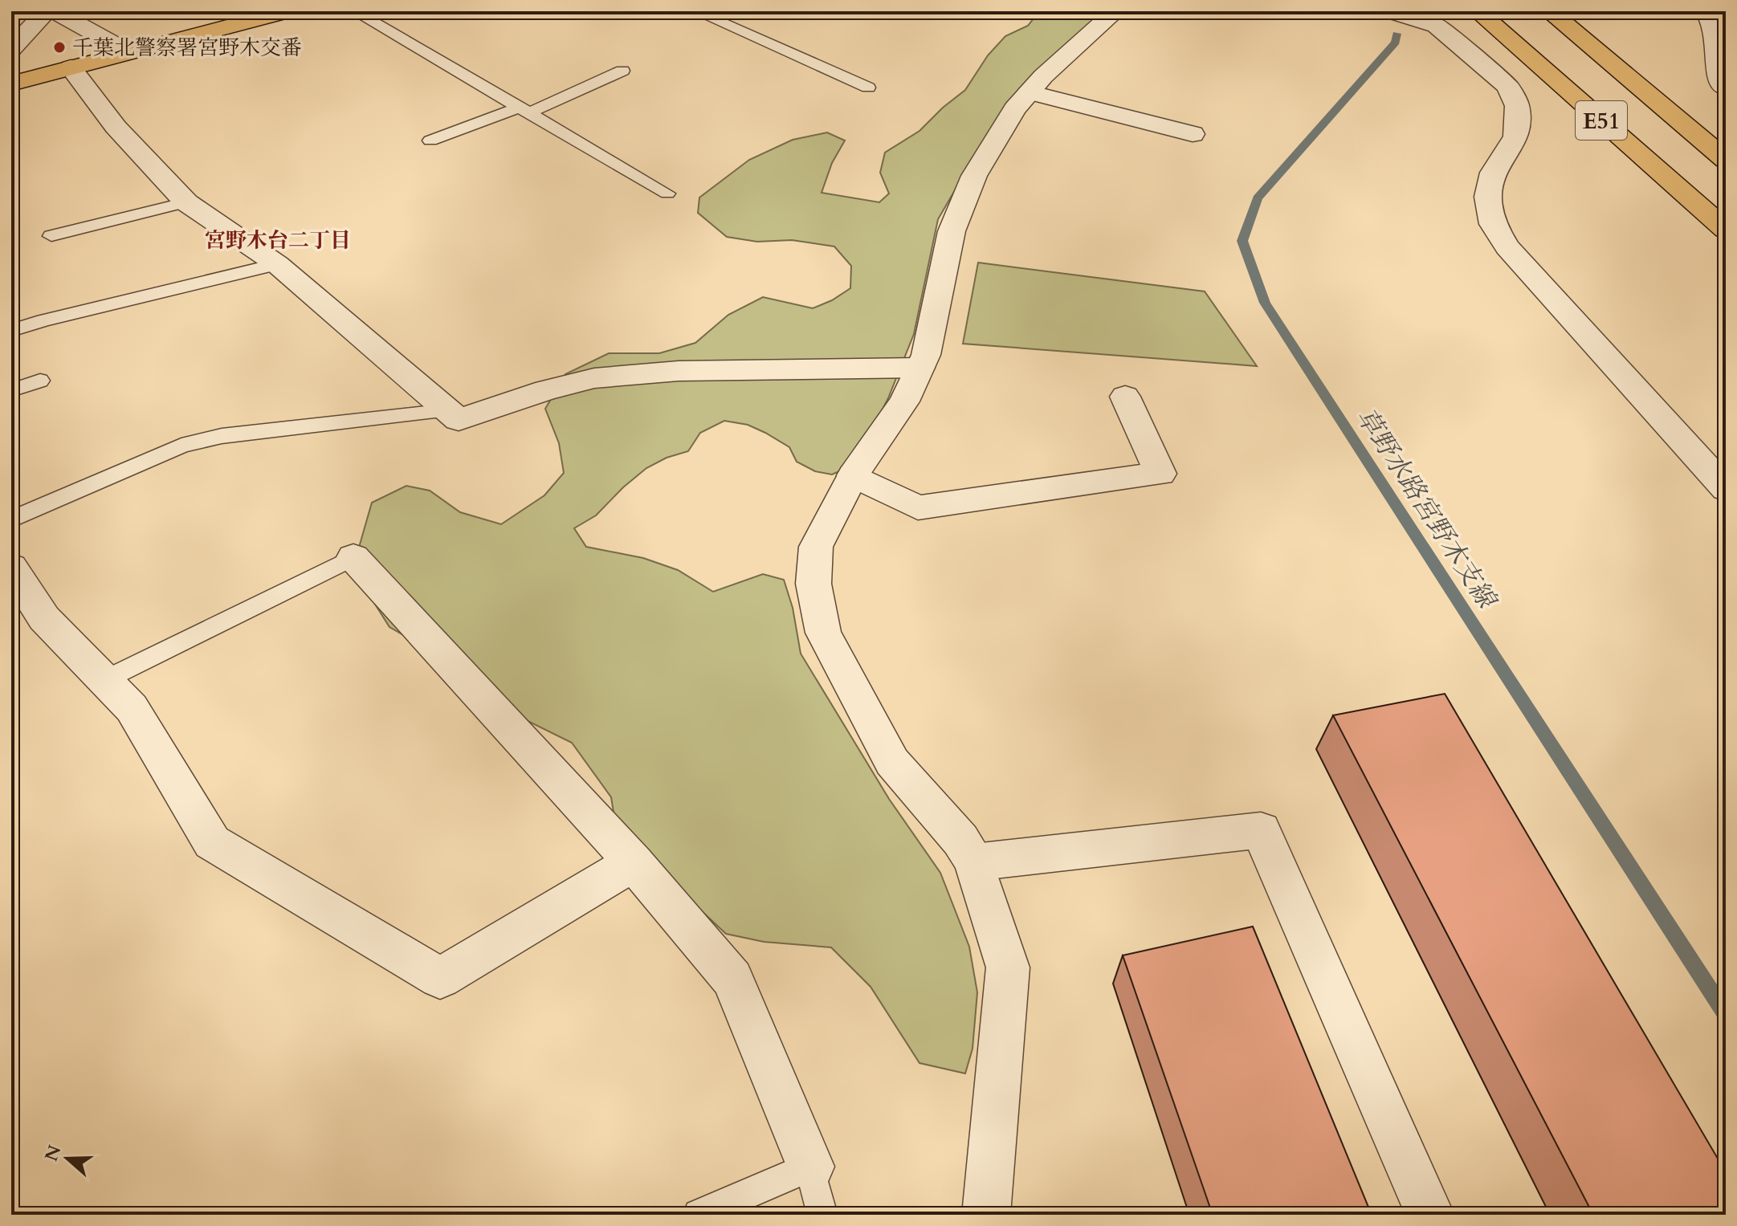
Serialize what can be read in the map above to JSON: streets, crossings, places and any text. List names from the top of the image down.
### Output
{
  "streets": {
    "main road": ["E51"]
  },
  "districts": ["宮野木台二丁目"],
  "water": ["草野水路宮野木支線"],
  "places": ["千葉北警察署宮野木交番"],
  "north": "left"
}
